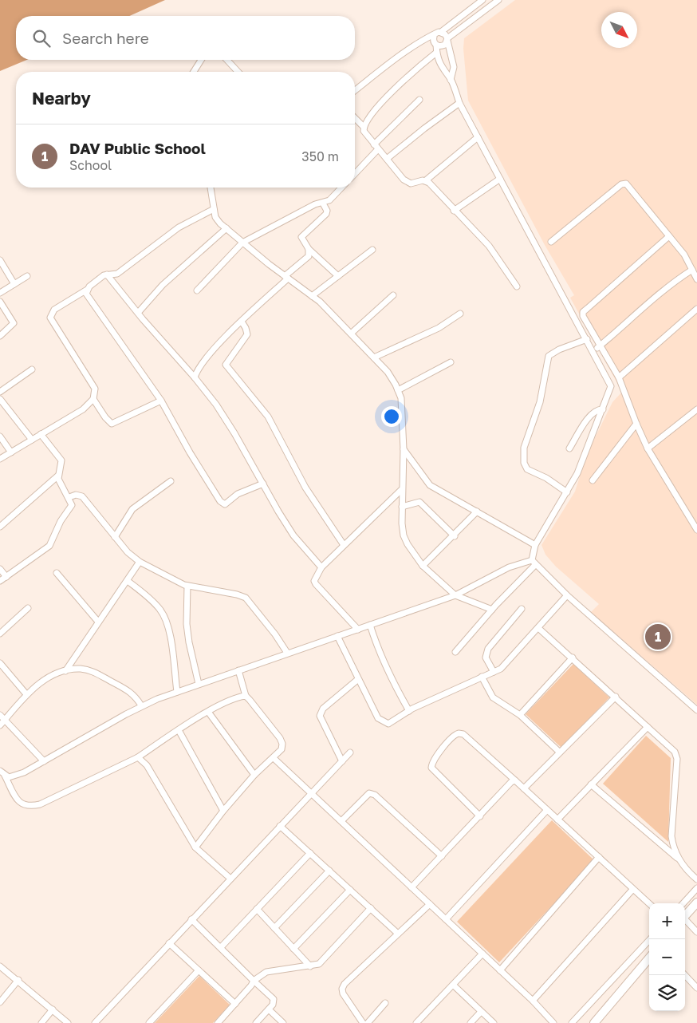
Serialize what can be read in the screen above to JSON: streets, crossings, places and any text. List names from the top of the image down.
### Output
{
  "north": "bottom right",
  "page": {
    "search": "Search here",
    "heading": "Nearby",
    "list": [
      {
        "mark": "1",
        "name": "DAV Public School",
        "note": "School",
        "value": "350 m"
      }
    ],
    "pins": "1",
    "map_buttons": ["+", "−"]
  }
}
